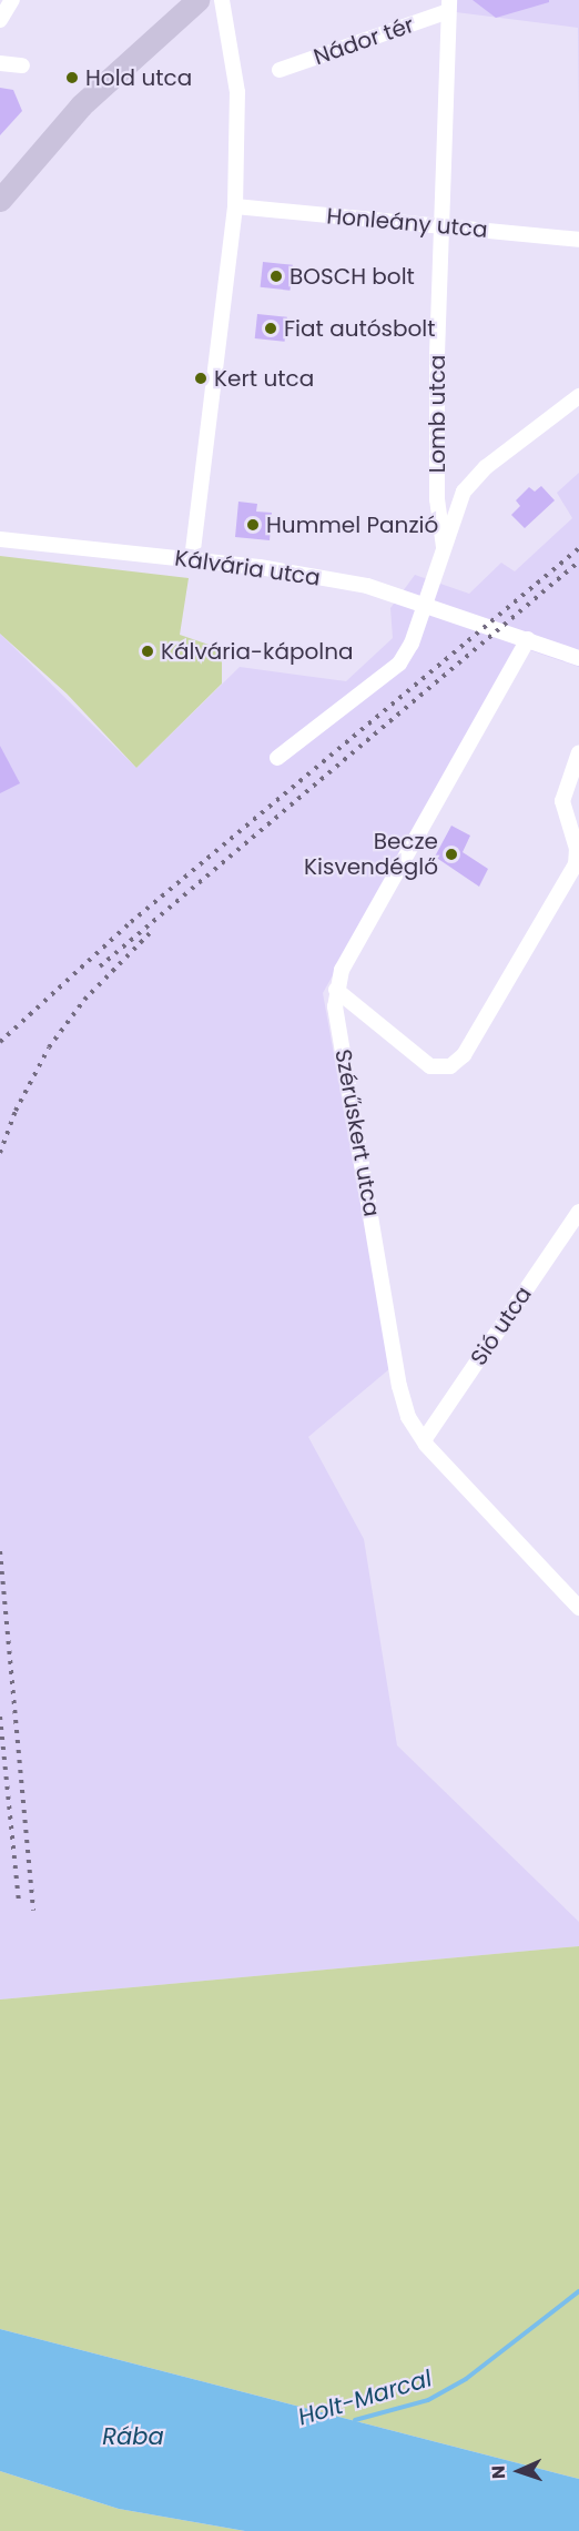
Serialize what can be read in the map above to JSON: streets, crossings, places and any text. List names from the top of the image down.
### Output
{
  "streets": {
    "street": [
      "Nádor tér",
      "Honleány utca",
      "Lomb utca",
      "Kálvária utca",
      "Szérűskert utca",
      "Sió utca"
    ]
  },
  "crossings": [
    ["Nádor tér", "Lomb utca"],
    ["Honleány utca", "Lomb utca"],
    ["Lomb utca", "Kálvária utca"],
    ["Szérűskert utca", "Sió utca"]
  ],
  "water": ["Holt-Marcal", "Rába"],
  "places": [
    "Hold utca",
    "BOSCH bolt",
    "Fiat autósbolt",
    "Kert utca",
    "Hummel Panzió",
    "Kálvária-kápolna",
    "Becze Kisvendéglő"
  ],
  "north": "left"
}
